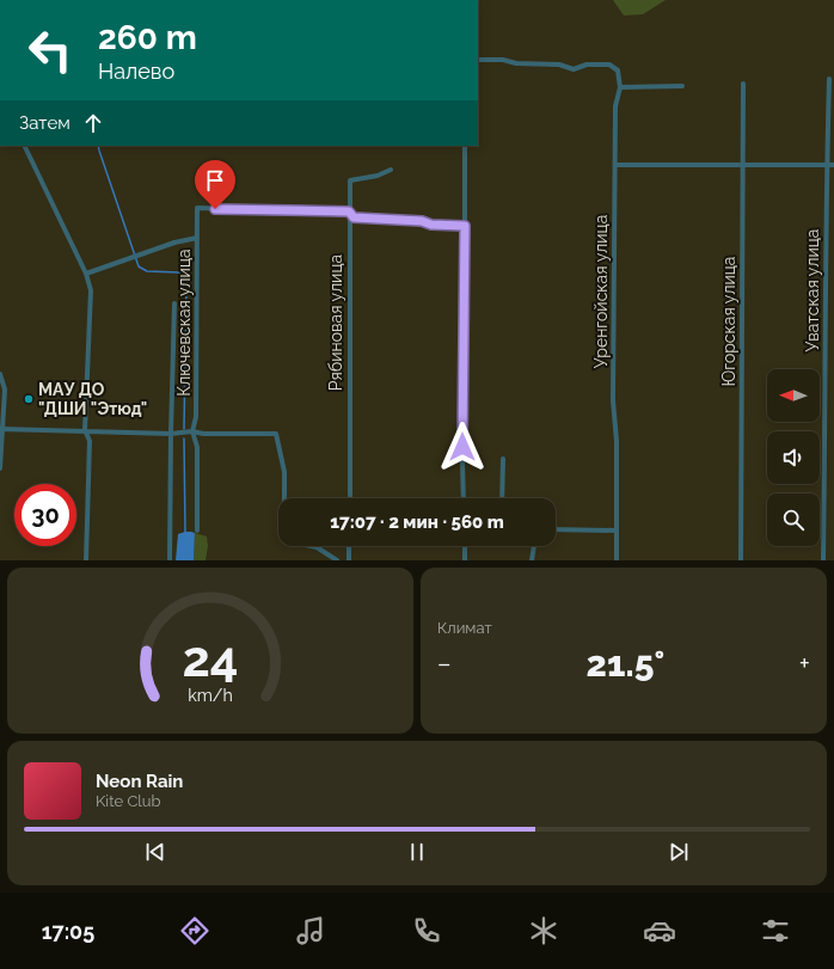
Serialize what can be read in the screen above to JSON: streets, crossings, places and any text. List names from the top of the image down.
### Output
{
  "streets": {
    "street": [
      "Уватская улица",
      "Уренгойская улица",
      "Югорская улица",
      "Ключевская улица",
      "Рябиновая улица"
    ]
  },
  "crossings": [
    ["Ключевская улица", "Рябиновая улица"]
  ],
  "places": ["МАУ ДО \"ДШИ \"Этюд\""],
  "north": "left",
  "page": {
    "turn": ["260 m", "Налево"],
    "then": "Затем",
    "limit": "30",
    "trip": "17:07 · 2 мин · 560 m",
    "tile": "Климат",
    "heat": ["−", "21.5°", "+"],
    "song": ["Neon Rain", "Kite Club"],
    "tabs": "17:05",
    "gauge": ["24", "km/h"]
  }
}
